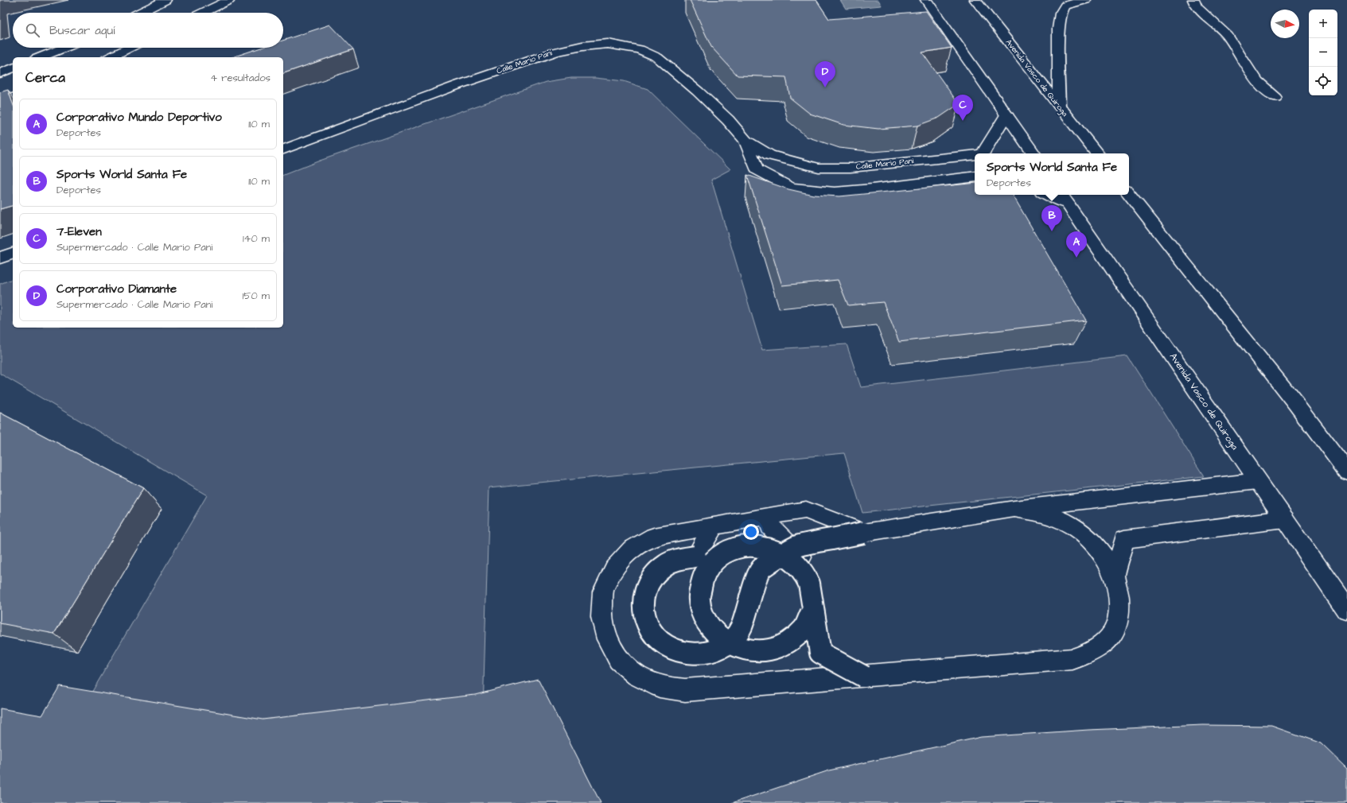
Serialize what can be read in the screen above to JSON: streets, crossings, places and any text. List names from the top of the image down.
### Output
{
  "streets": {
    "street": ["Calle Mario Pani", "Avenida Vasco de Quiroga"]
  },
  "north": "right",
  "page": {
    "map_buttons": ["+", "−"],
    "search": "Buscar aquí",
    "heading": ["Cerca", "4 resultados"],
    "pins": [
      "D",
      "C",
      "B",
      "A"
    ],
    "list": [
      {
        "mark": "A",
        "name": "Corporativo Mundo Deportivo",
        "note": "Deportes",
        "value": "110 m"
      },
      {
        "mark": "B",
        "name": "Sports World Santa Fe",
        "note": "Deportes",
        "value": "110 m"
      },
      {
        "mark": "C",
        "name": "7-Eleven",
        "note": "Supermercado · Calle Mario Pani",
        "value": "140 m"
      },
      {
        "mark": "D",
        "name": "Corporativo Diamante",
        "note": "Supermercado · Calle Mario Pani",
        "value": "150 m"
      }
    ],
    "popup": ["Sports World Santa Fe", "Deportes"]
  }
}
